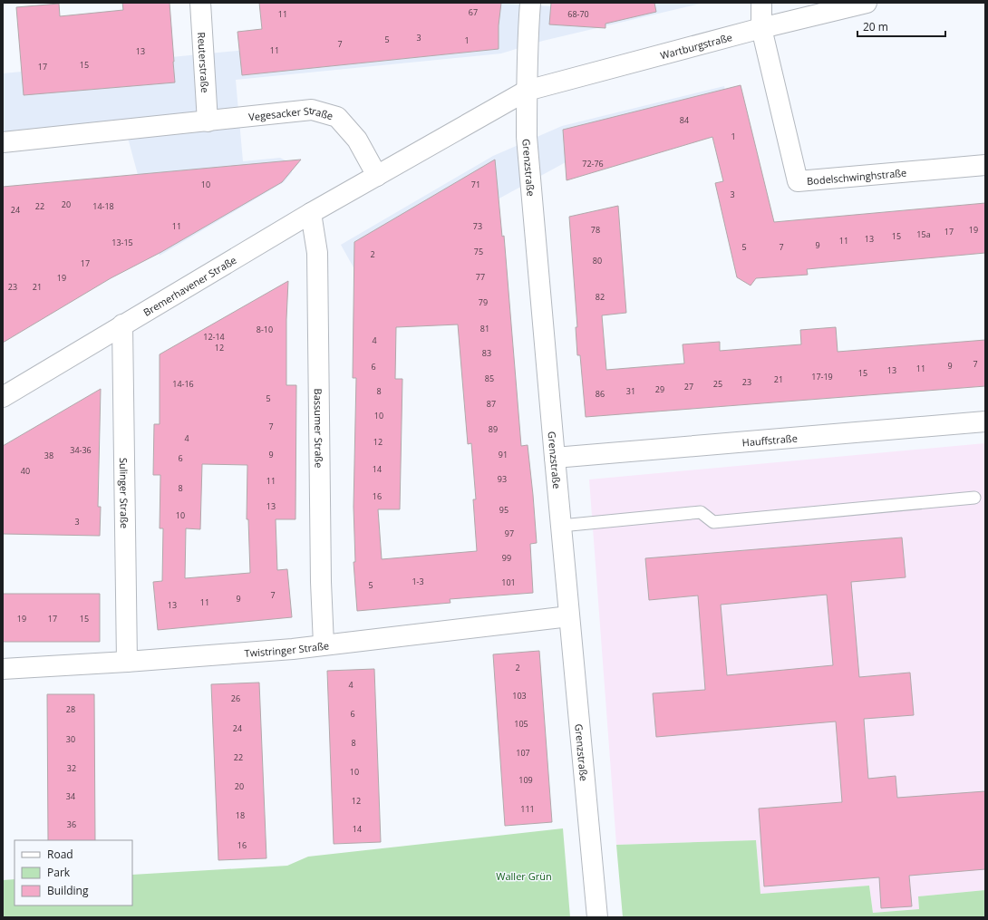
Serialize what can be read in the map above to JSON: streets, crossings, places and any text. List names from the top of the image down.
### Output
{
  "streets": {
    "street": [
      "Wartburgstraße",
      "Reuterstraße",
      "Vegesacker Straße",
      "Grenzstraße",
      "Bodelschwinghstraße",
      "Bremerhavener Straße",
      "Bassumer Straße",
      "Hauffstraße",
      "Sulinger Straße",
      "Twistringer Straße"
    ]
  },
  "crossings": [
    ["Wartburgstraße", "Grenzstraße"],
    ["Wartburgstraße", "Bodelschwinghstraße"],
    ["Reuterstraße", "Vegesacker Straße"],
    ["Vegesacker Straße", "Bremerhavener Straße"],
    ["Grenzstraße", "Hauffstraße"],
    ["Grenzstraße", "Twistringer Straße"],
    ["Bremerhavener Straße", "Bassumer Straße"],
    ["Bremerhavener Straße", "Sulinger Straße"],
    ["Bassumer Straße", "Twistringer Straße"],
    ["Sulinger Straße", "Twistringer Straße"]
  ],
  "parks": ["Waller Grün"],
  "house_numbers": [
    "67",
    "11",
    "68-70",
    "3",
    "5",
    "1",
    "7",
    "11",
    "13",
    "15",
    "17",
    "84",
    "1",
    "72-76",
    "10",
    "71",
    "3",
    "20",
    "22",
    "14-18",
    "24",
    "11",
    "73",
    "78",
    "19",
    "17",
    "15a",
    "15",
    "13",
    "11",
    "13-15",
    "9",
    "5",
    "7",
    "75",
    "2",
    "80",
    "17",
    "77",
    "19",
    "23",
    "21",
    "82",
    "79",
    "81",
    "8-10",
    "12-14",
    "4",
    "12",
    "83",
    "7",
    "9",
    "6",
    "11",
    "13",
    "15",
    "17-19",
    "85",
    "21",
    "23",
    "14-16",
    "25",
    "27",
    "29",
    "8",
    "31",
    "86",
    "5",
    "87",
    "10",
    "7",
    "89",
    "4",
    "12",
    "34-36",
    "9",
    "91",
    "38",
    "6",
    "14",
    "40",
    "93",
    "11",
    "8",
    "16",
    "13",
    "95",
    "10",
    "3",
    "97",
    "99",
    "1-3",
    "101",
    "5",
    "7",
    "9",
    "11",
    "13",
    "19",
    "17",
    "15",
    "2",
    "4",
    "103",
    "26",
    "28",
    "6",
    "105",
    "24",
    "30",
    "8",
    "107",
    "22",
    "32",
    "10",
    "109",
    "20",
    "34",
    "12",
    "111",
    "18",
    "36",
    "14",
    "16"
  ],
  "legend": ["Road", "Park", "Building"],
  "scale_bar": "20 m"
}
